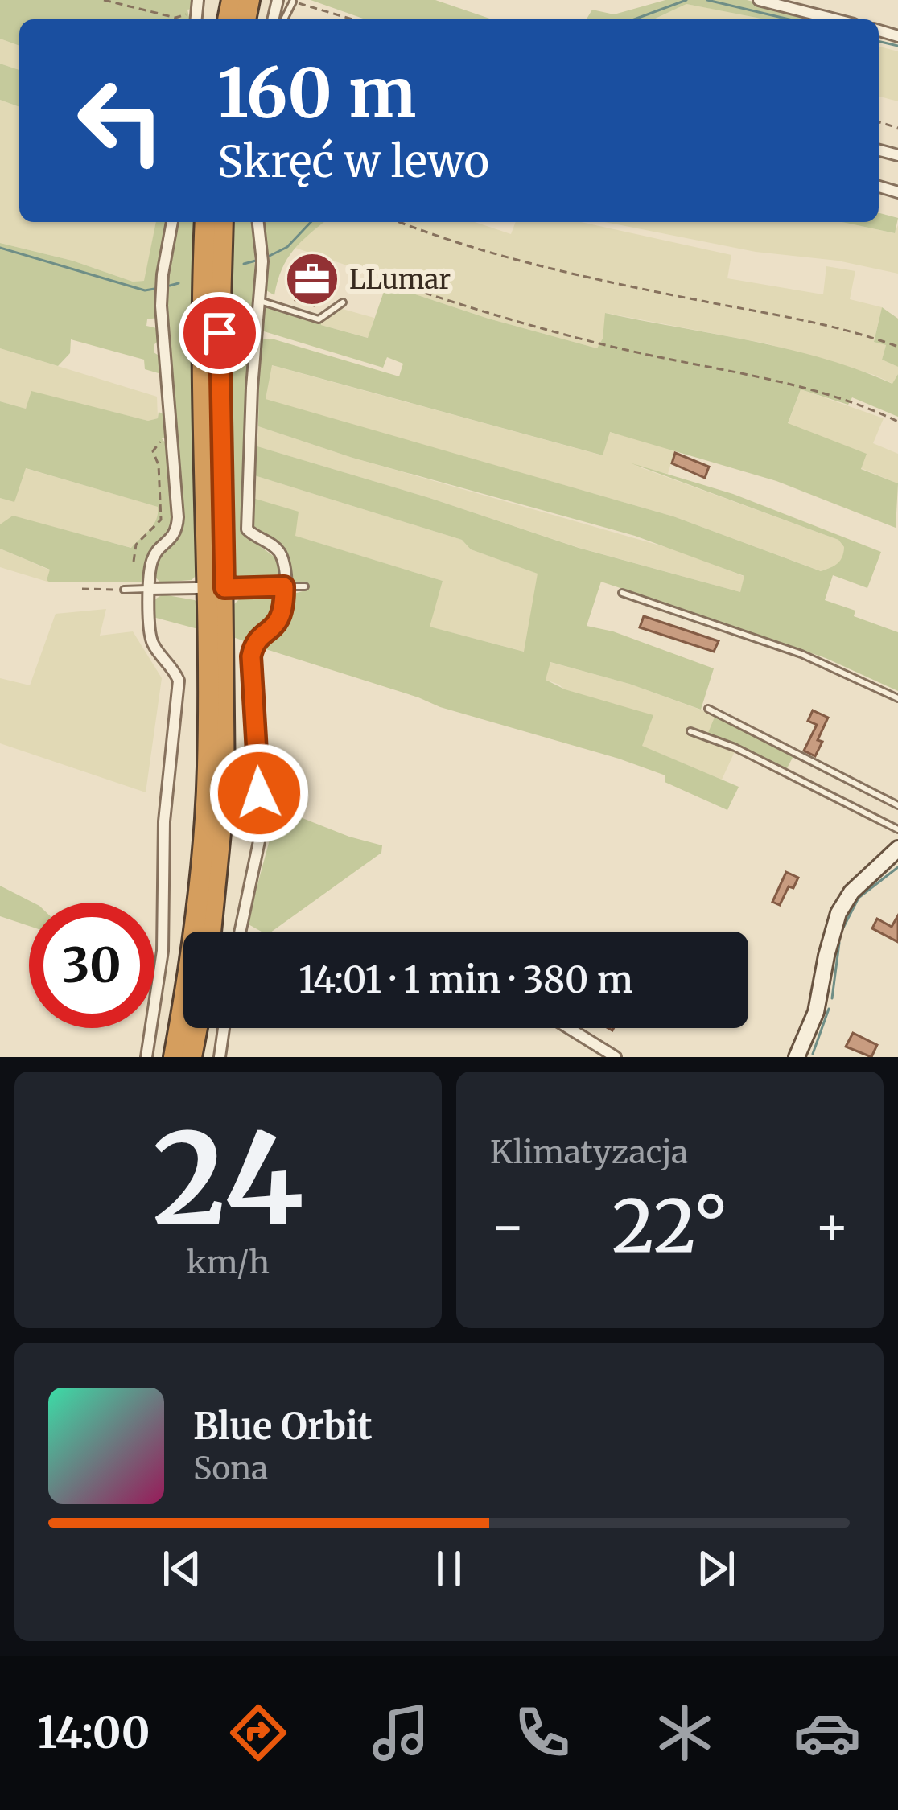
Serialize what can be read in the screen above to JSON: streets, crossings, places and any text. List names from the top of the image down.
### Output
{
  "places": {
    "office": ["LLumar"]
  },
  "page": {
    "turn": ["160 m", "Skręć w lewo"],
    "limit": "30",
    "trip": "14:01 · 1 min · 380 m",
    "tile": [
      ["24", "km/h"],
      "Klimatyzacja"
    ],
    "heat": ["−", "22°", "+"],
    "song": ["Blue Orbit", "Sona"],
    "tabs": "14:00"
  }
}
